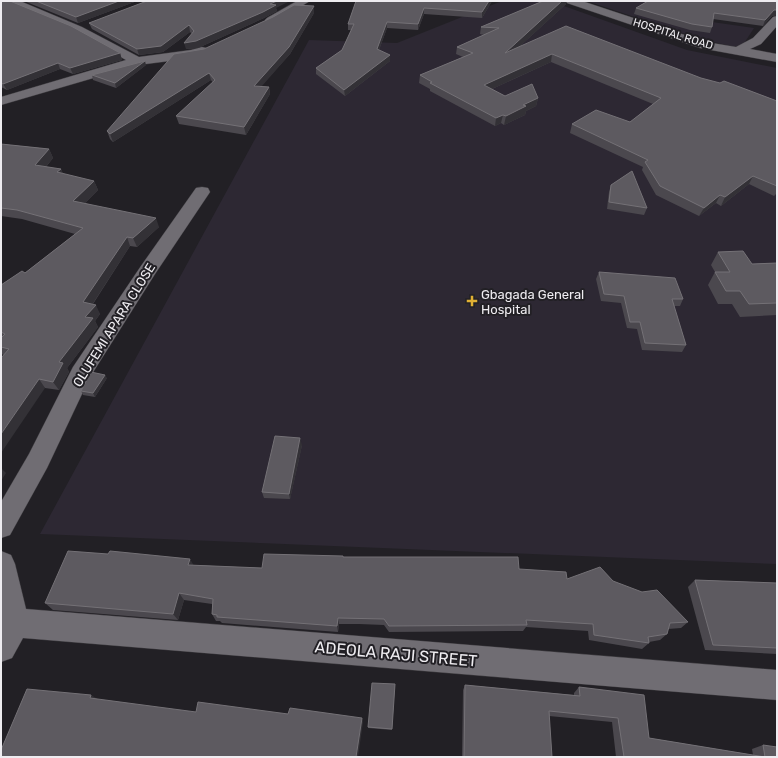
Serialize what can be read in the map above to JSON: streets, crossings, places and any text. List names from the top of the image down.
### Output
{
  "streets": {
    "street": ["HOSPITAL ROAD", "OLUFEMI APARA CLOSE", "ADEOLA RAJI STREET"]
  },
  "places": {
    "health": ["Gbagada General Hospital"]
  }
}
